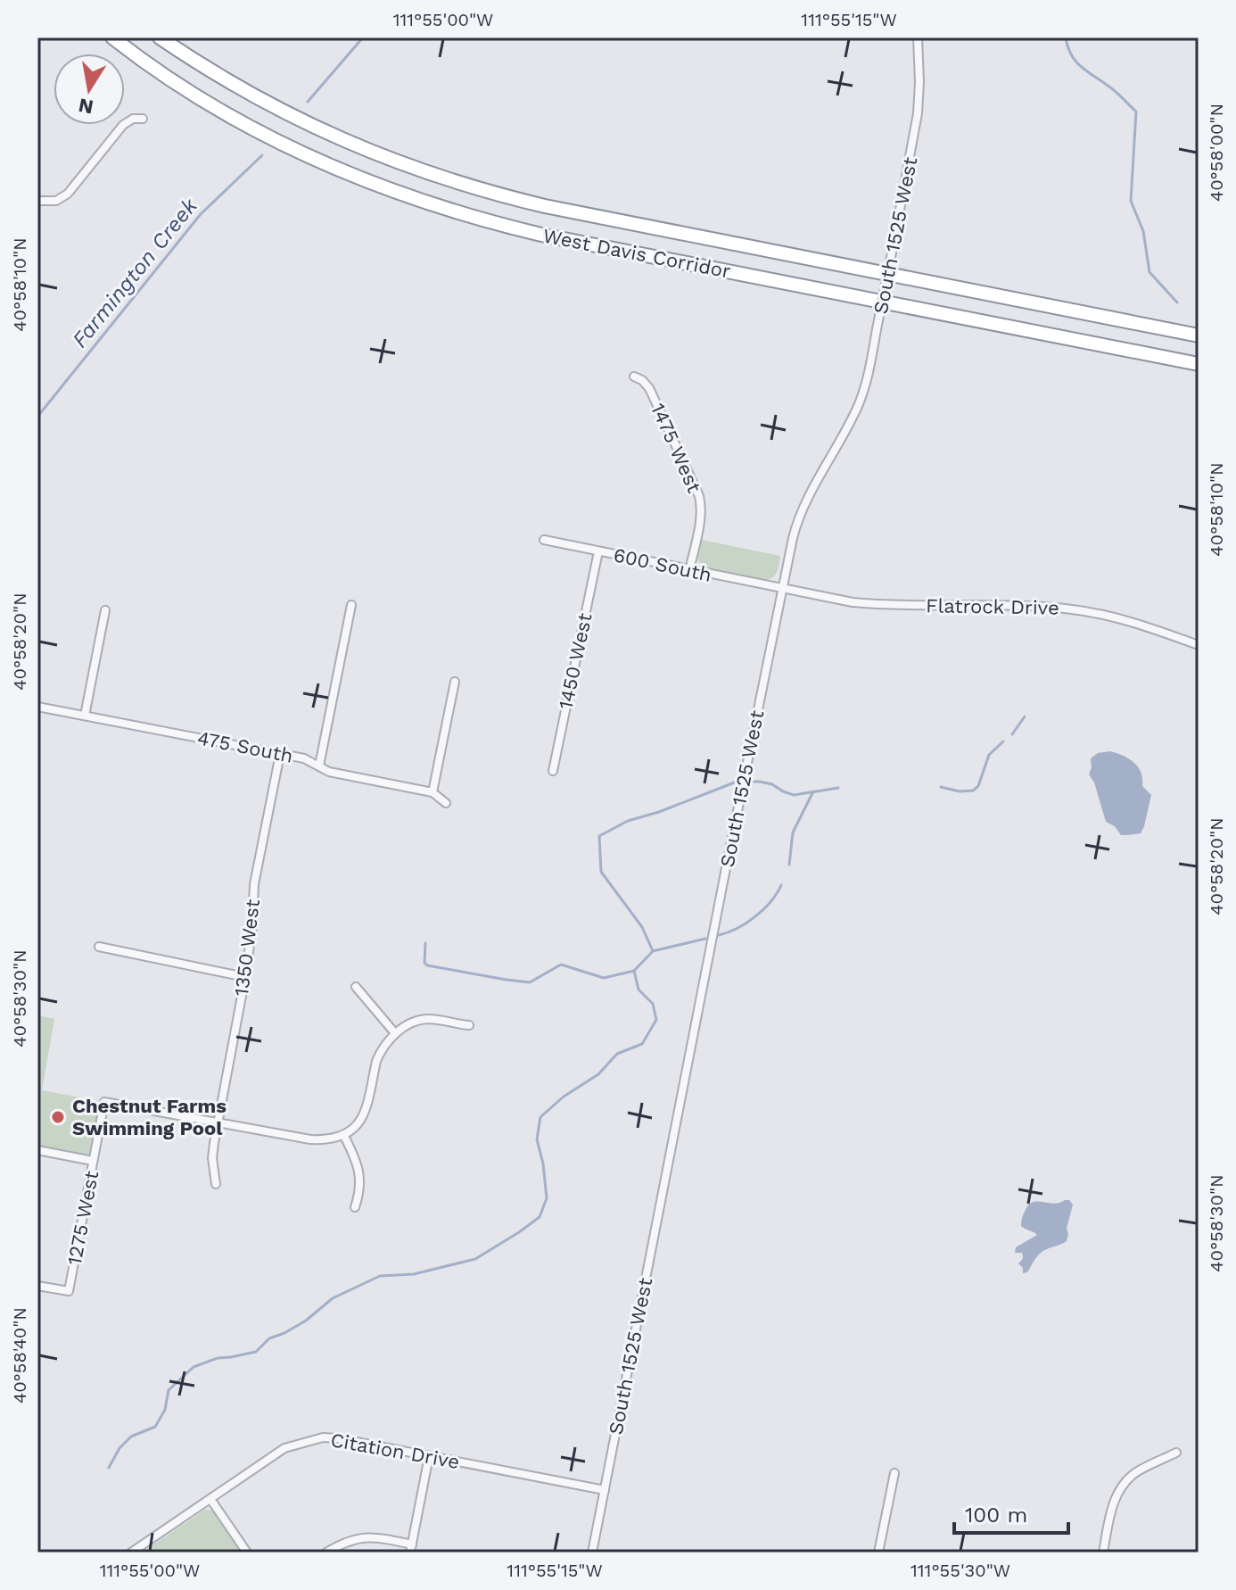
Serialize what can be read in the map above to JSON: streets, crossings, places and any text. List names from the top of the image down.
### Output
{
  "streets": {
    "highway": ["West Davis Corridor"],
    "street": [
      "South 1525 West",
      "1475 West",
      "600 South",
      "Flatrock Drive",
      "1450 West",
      "475 South",
      "1350 West",
      "1275 West",
      "Citation Drive"
    ]
  },
  "crossings": [
    ["South 1525 West", "600 South"],
    ["South 1525 West", "Flatrock Drive"],
    ["South 1525 West", "Citation Drive"],
    ["1475 West", "600 South"],
    ["600 South", "Flatrock Drive"],
    ["600 South", "1450 West"],
    ["475 South", "1350 West"],
    ["1350 West", "1275 West"]
  ],
  "water": ["Farmington Creek"],
  "places": ["Chestnut Farms Swimming Pool"],
  "scale_bar": "100 m",
  "north": "bottom",
  "coordinates": [
    "111°55'00\"W",
    "111°55'15\"W",
    "40°58'00\"N",
    "40°58'10\"N",
    "40°58'20\"N",
    "40°58'30\"N",
    "40°58'40\"N",
    "111°55'30\"W"
  ]
}
